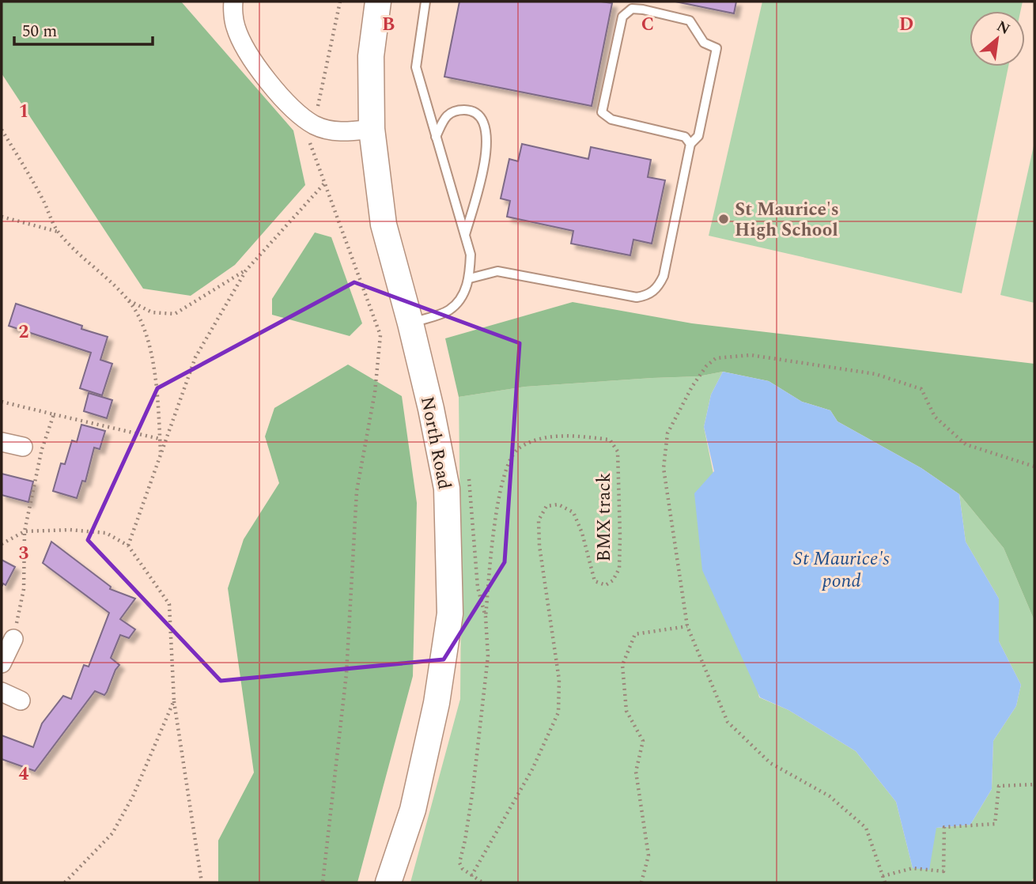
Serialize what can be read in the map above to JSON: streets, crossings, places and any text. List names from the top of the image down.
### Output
{
  "streets": {
    "main road": ["North Road"],
    "path": ["BMX track"]
  },
  "water": ["St Maurice's pond"],
  "places": ["St Maurice's High School"],
  "scale_bar": "50 m",
  "north": "top right",
  "grid": {
    "columns": ["B", "C", "D"],
    "rows": [
      "1",
      "2",
      "3",
      "4"
    ]
  }
}
